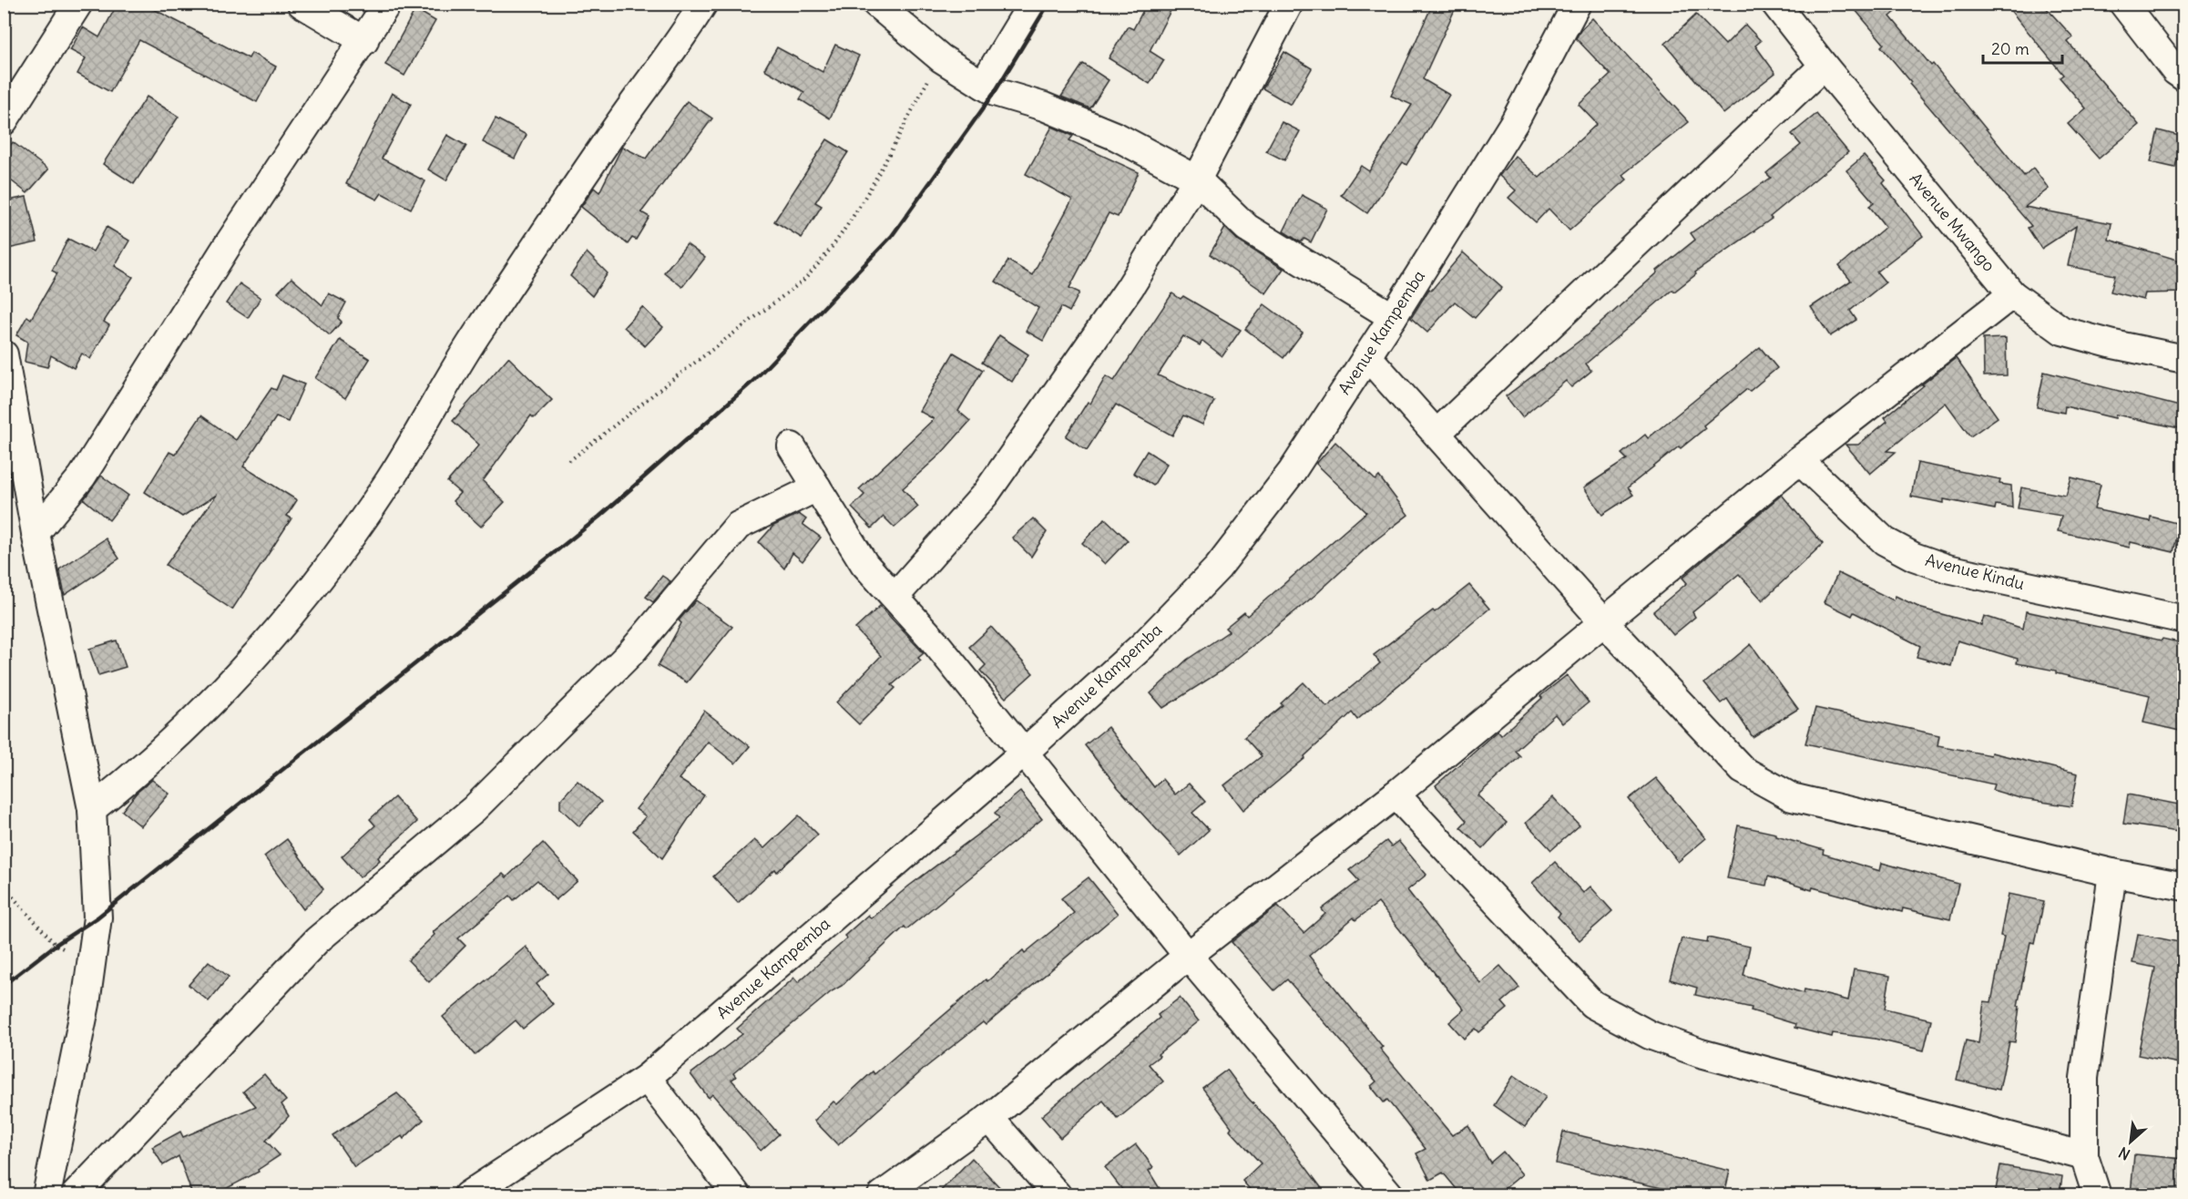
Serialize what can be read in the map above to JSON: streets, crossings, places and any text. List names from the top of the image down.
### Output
{
  "streets": {
    "street": ["Avenue Mwango", "Avenue Kampemba", "Avenue Kindu"]
  },
  "scale_bar": "20 m",
  "north": "bottom left"
}
